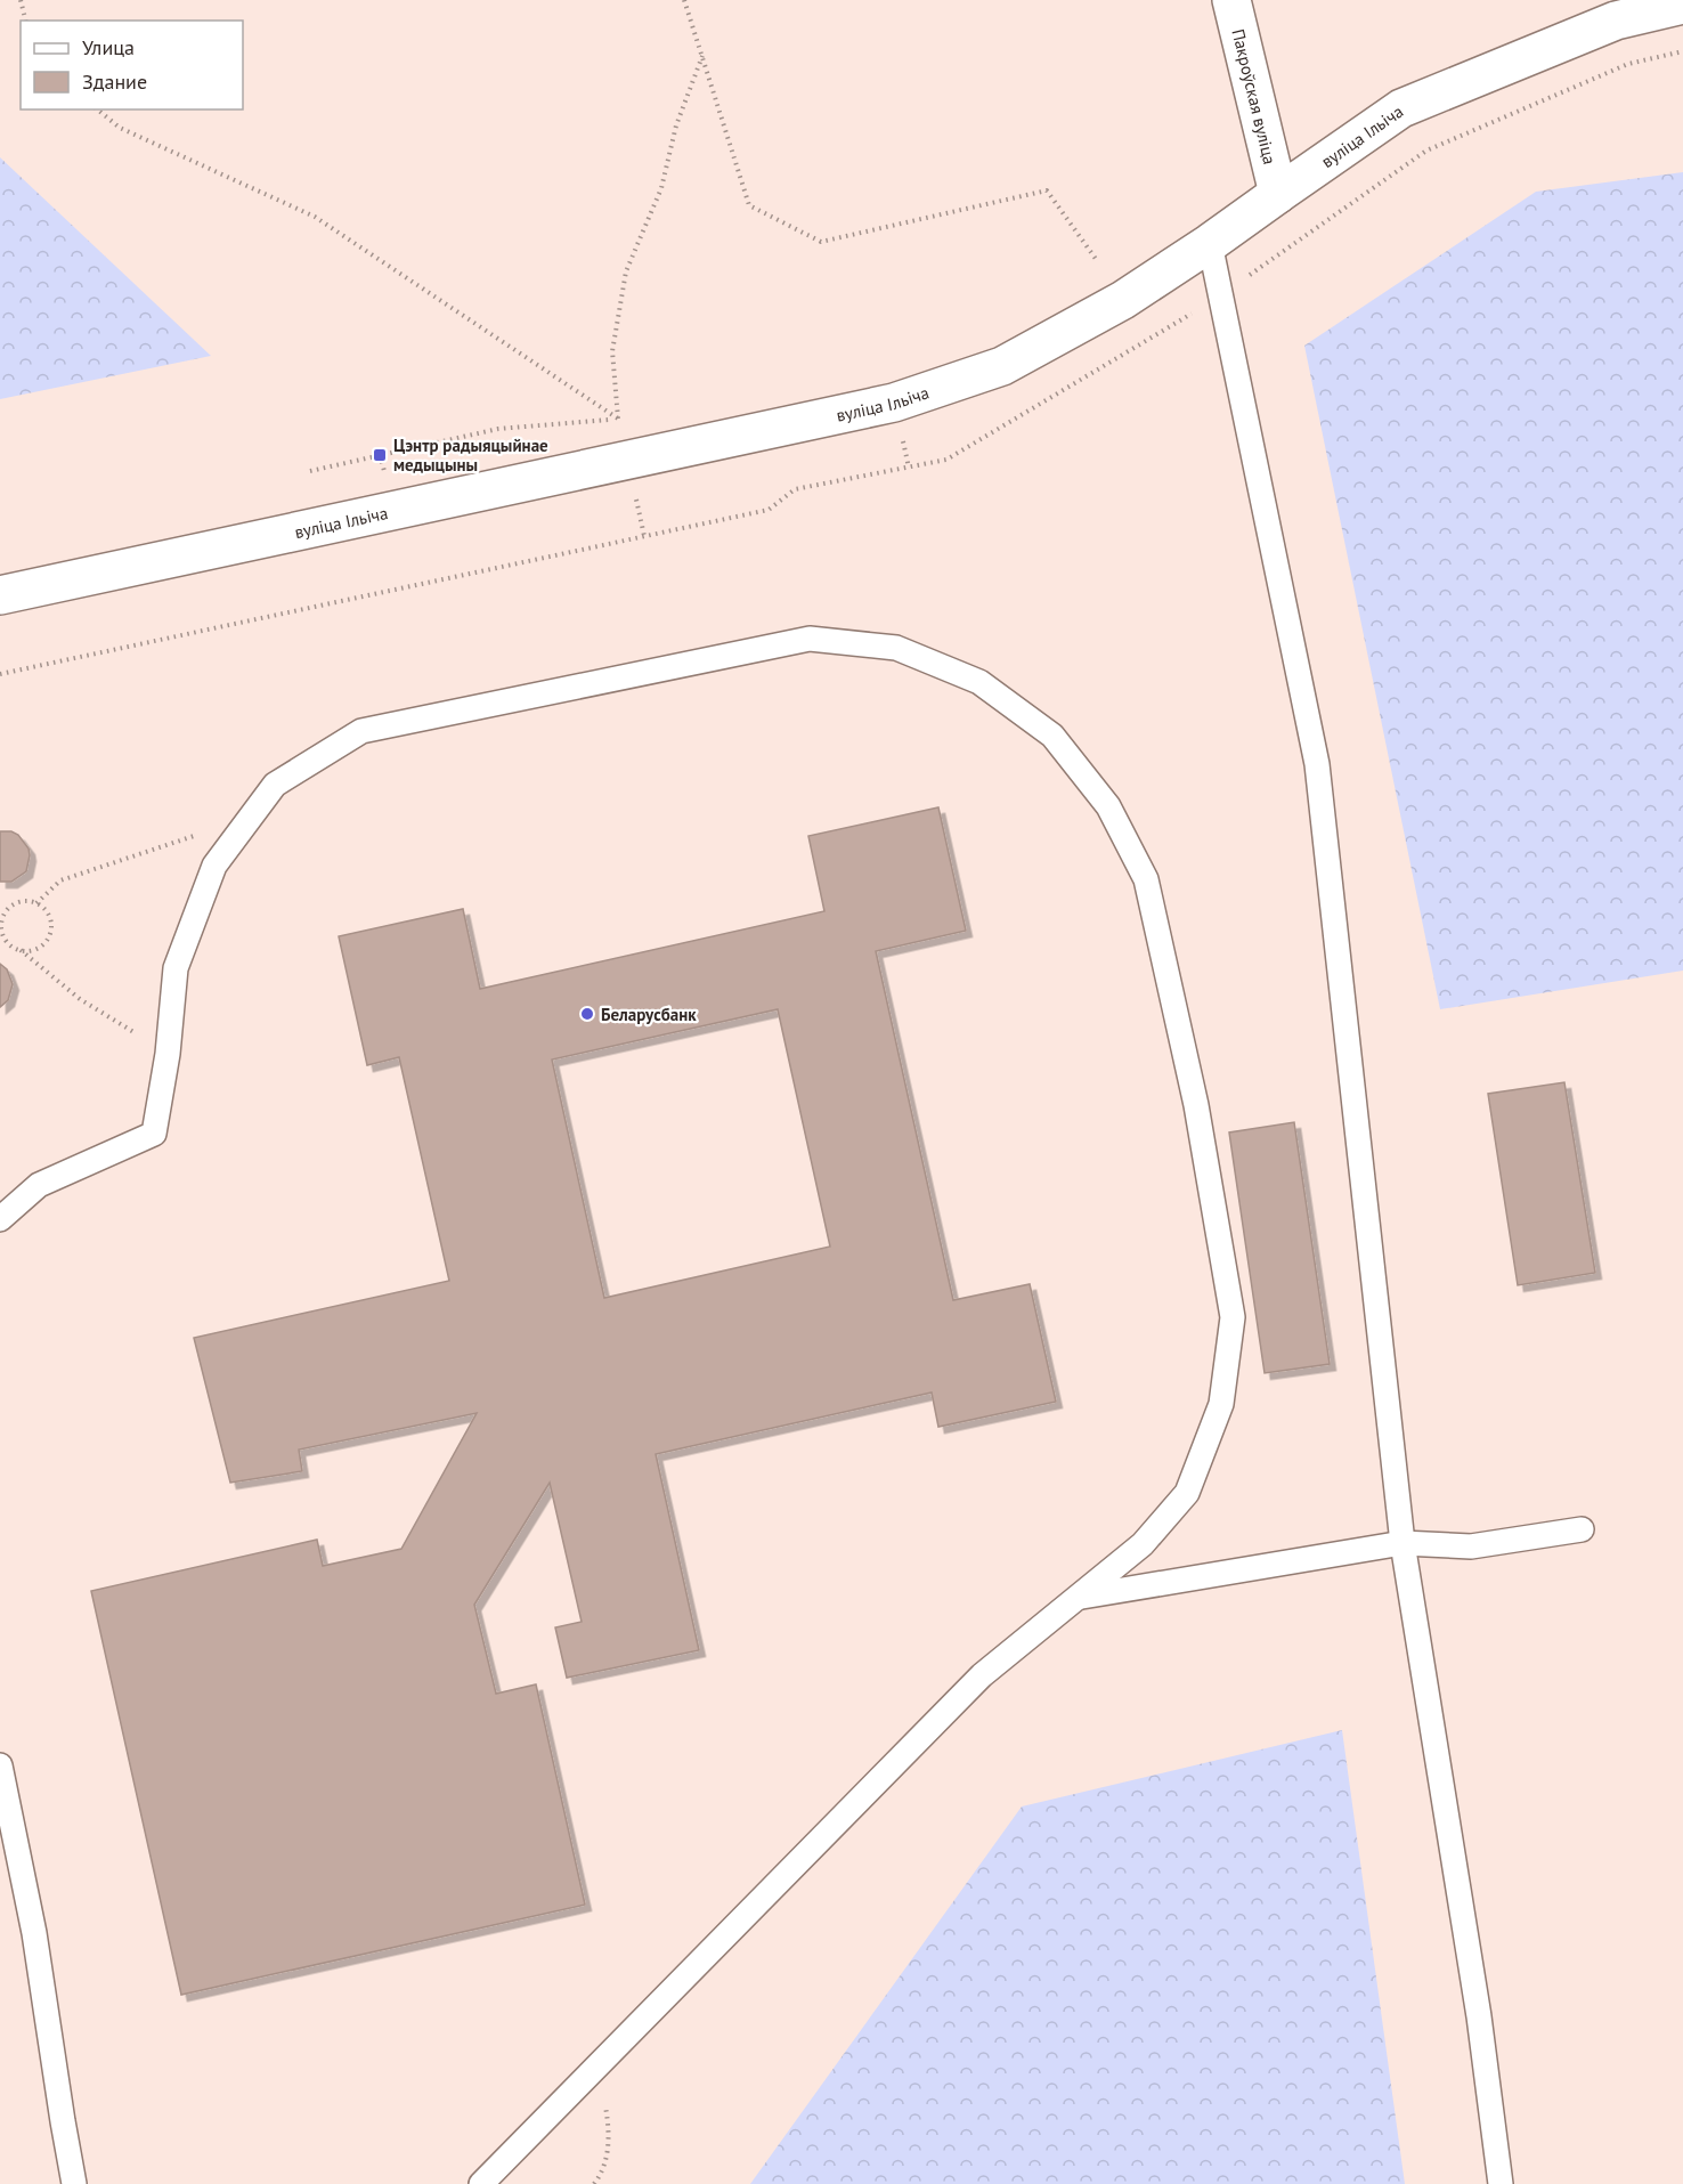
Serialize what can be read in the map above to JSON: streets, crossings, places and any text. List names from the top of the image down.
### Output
{
  "streets": {
    "street": ["Пакроўская вуліца", "вуліца Ільіча"]
  },
  "crossings": [
    ["Пакроўская вуліца", "вуліца Ільіча"]
  ],
  "places": {
    "transit": ["Цэнтр радыяцыйнае медыцыны"],
    "other": ["Беларусбанк"]
  },
  "legend": ["Улица", "Здание"]
}
